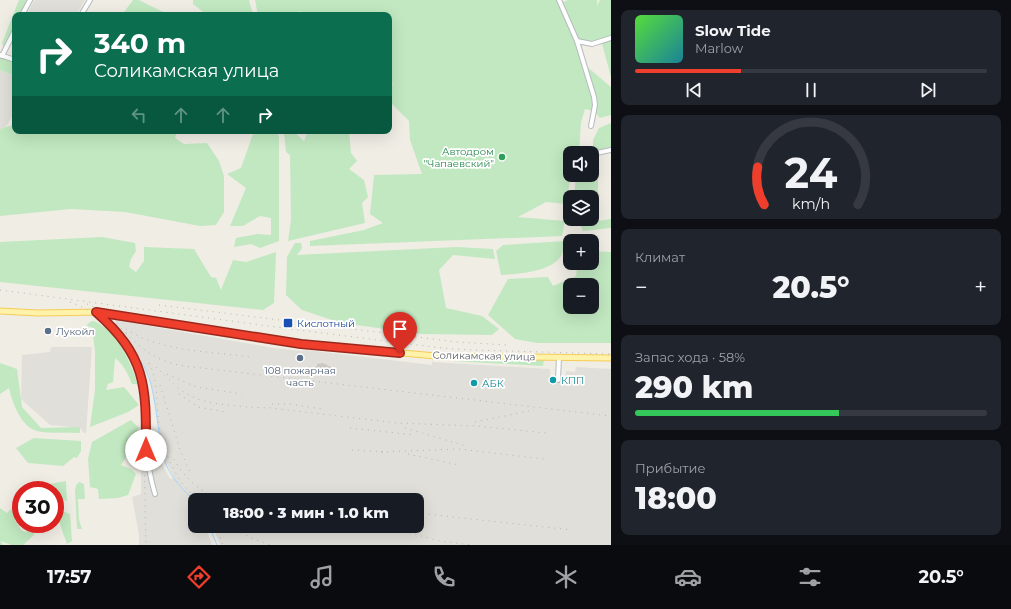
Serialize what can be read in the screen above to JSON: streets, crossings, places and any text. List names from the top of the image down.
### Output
{
  "streets": {
    "main road": ["Соликамская улица"]
  },
  "places": {
    "other": [
      "Автодром \"Чапаевский\"",
      "Лукойл",
      "108 пожарная часть",
      "КПП",
      "АБК"
    ],
    "transit": ["Кислотный"]
  },
  "page": {
    "turn": ["340 m", "Соликамская улица"],
    "song": ["Slow Tide", "Marlow"],
    "map_buttons": ["+", "−"],
    "tile": [
      "Климат",
      ["Запас хода · 58%", "290 km"],
      ["Прибытие", "18:00"]
    ],
    "heat": ["−", "20.5°", "+"],
    "limit": "30",
    "trip": "18:00 · 3 мин · 1.0 km",
    "tabs": ["17:57", "20.5°"],
    "gauge": ["24", "km/h"]
  }
}
